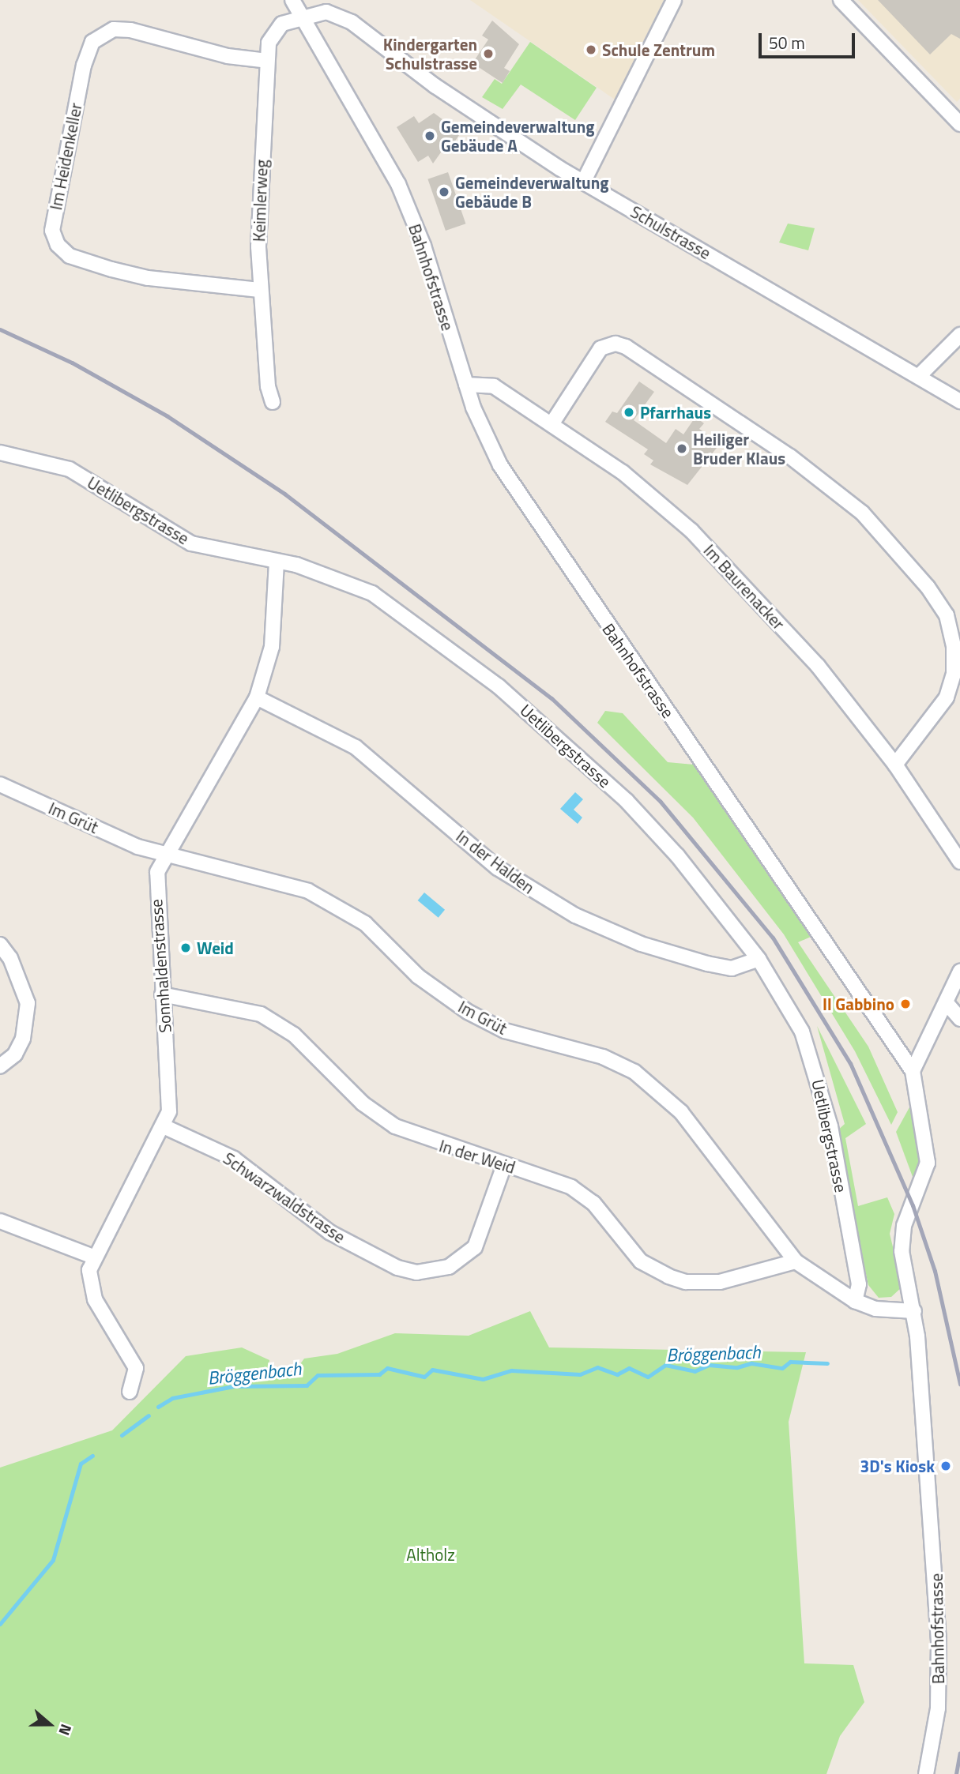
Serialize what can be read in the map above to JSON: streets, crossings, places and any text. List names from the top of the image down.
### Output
{
  "streets": {
    "street": [
      "Im Heidenkeller",
      "Keimlerweg",
      "Schulstrasse",
      "Bahnhofstrasse",
      "Uetlibergstrasse",
      "Im Baurenacker",
      "Im Grüt",
      "In der Halden",
      "Sonnhaldenstrasse",
      "In der Weid",
      "Schwarzwaldstrasse"
    ]
  },
  "crossings": [
    ["Im Heidenkeller", "Keimlerweg"],
    ["Keimlerweg", "Schulstrasse"],
    ["Keimlerweg", "Bahnhofstrasse"],
    ["Schulstrasse", "Bahnhofstrasse"],
    ["Bahnhofstrasse", "Im Baurenacker"],
    ["Bahnhofstrasse", "Im Grüt"],
    ["Uetlibergstrasse", "Im Grüt"],
    ["Uetlibergstrasse", "In der Halden"],
    ["Uetlibergstrasse", "Sonnhaldenstrasse"],
    ["Im Grüt", "Sonnhaldenstrasse"],
    ["Im Grüt", "In der Weid"],
    ["In der Halden", "Sonnhaldenstrasse"],
    ["Sonnhaldenstrasse", "In der Weid"],
    ["Sonnhaldenstrasse", "Schwarzwaldstrasse"],
    ["In der Weid", "Schwarzwaldstrasse"]
  ],
  "water": ["Bröggenbach"],
  "parks": ["Altholz"],
  "places": [
    "Schule Zentrum",
    "Kindergarten Schulstrasse",
    "Gemeindeverwaltung Gebäude A",
    "Gemeindeverwaltung Gebäude B",
    "Pfarrhaus",
    "Heiliger Bruder Klaus",
    "Weid",
    "Il Gabbino",
    "3D's Kiosk"
  ],
  "scale_bar": "50 m",
  "north": "right"
}
